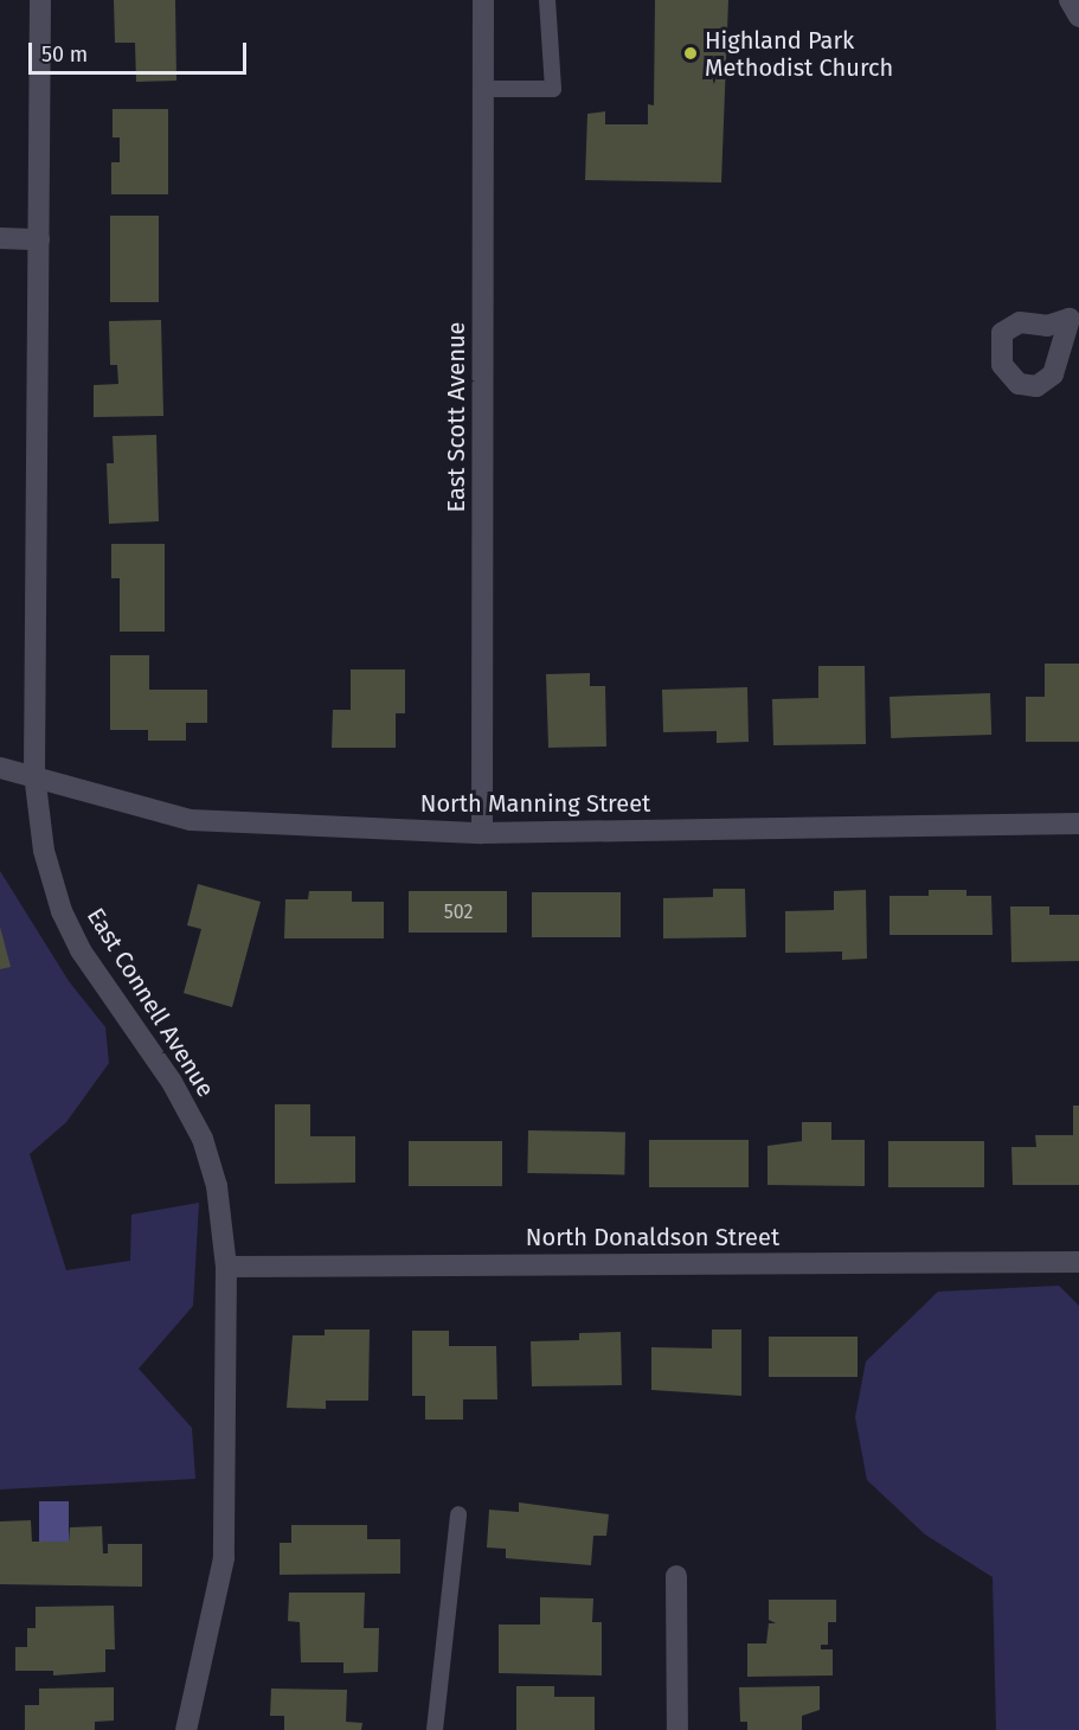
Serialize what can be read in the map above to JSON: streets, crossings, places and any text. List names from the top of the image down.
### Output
{
  "streets": {
    "street": [
      "East Scott Avenue",
      "North Manning Street",
      "East Connell Avenue",
      "North Donaldson Street"
    ]
  },
  "crossings": [
    ["East Scott Avenue", "North Manning Street"],
    ["North Manning Street", "East Connell Avenue"],
    ["East Connell Avenue", "North Donaldson Street"]
  ],
  "places": ["Highland Park Methodist Church"],
  "house_numbers": ["502"],
  "scale_bar": "50 m"
}
